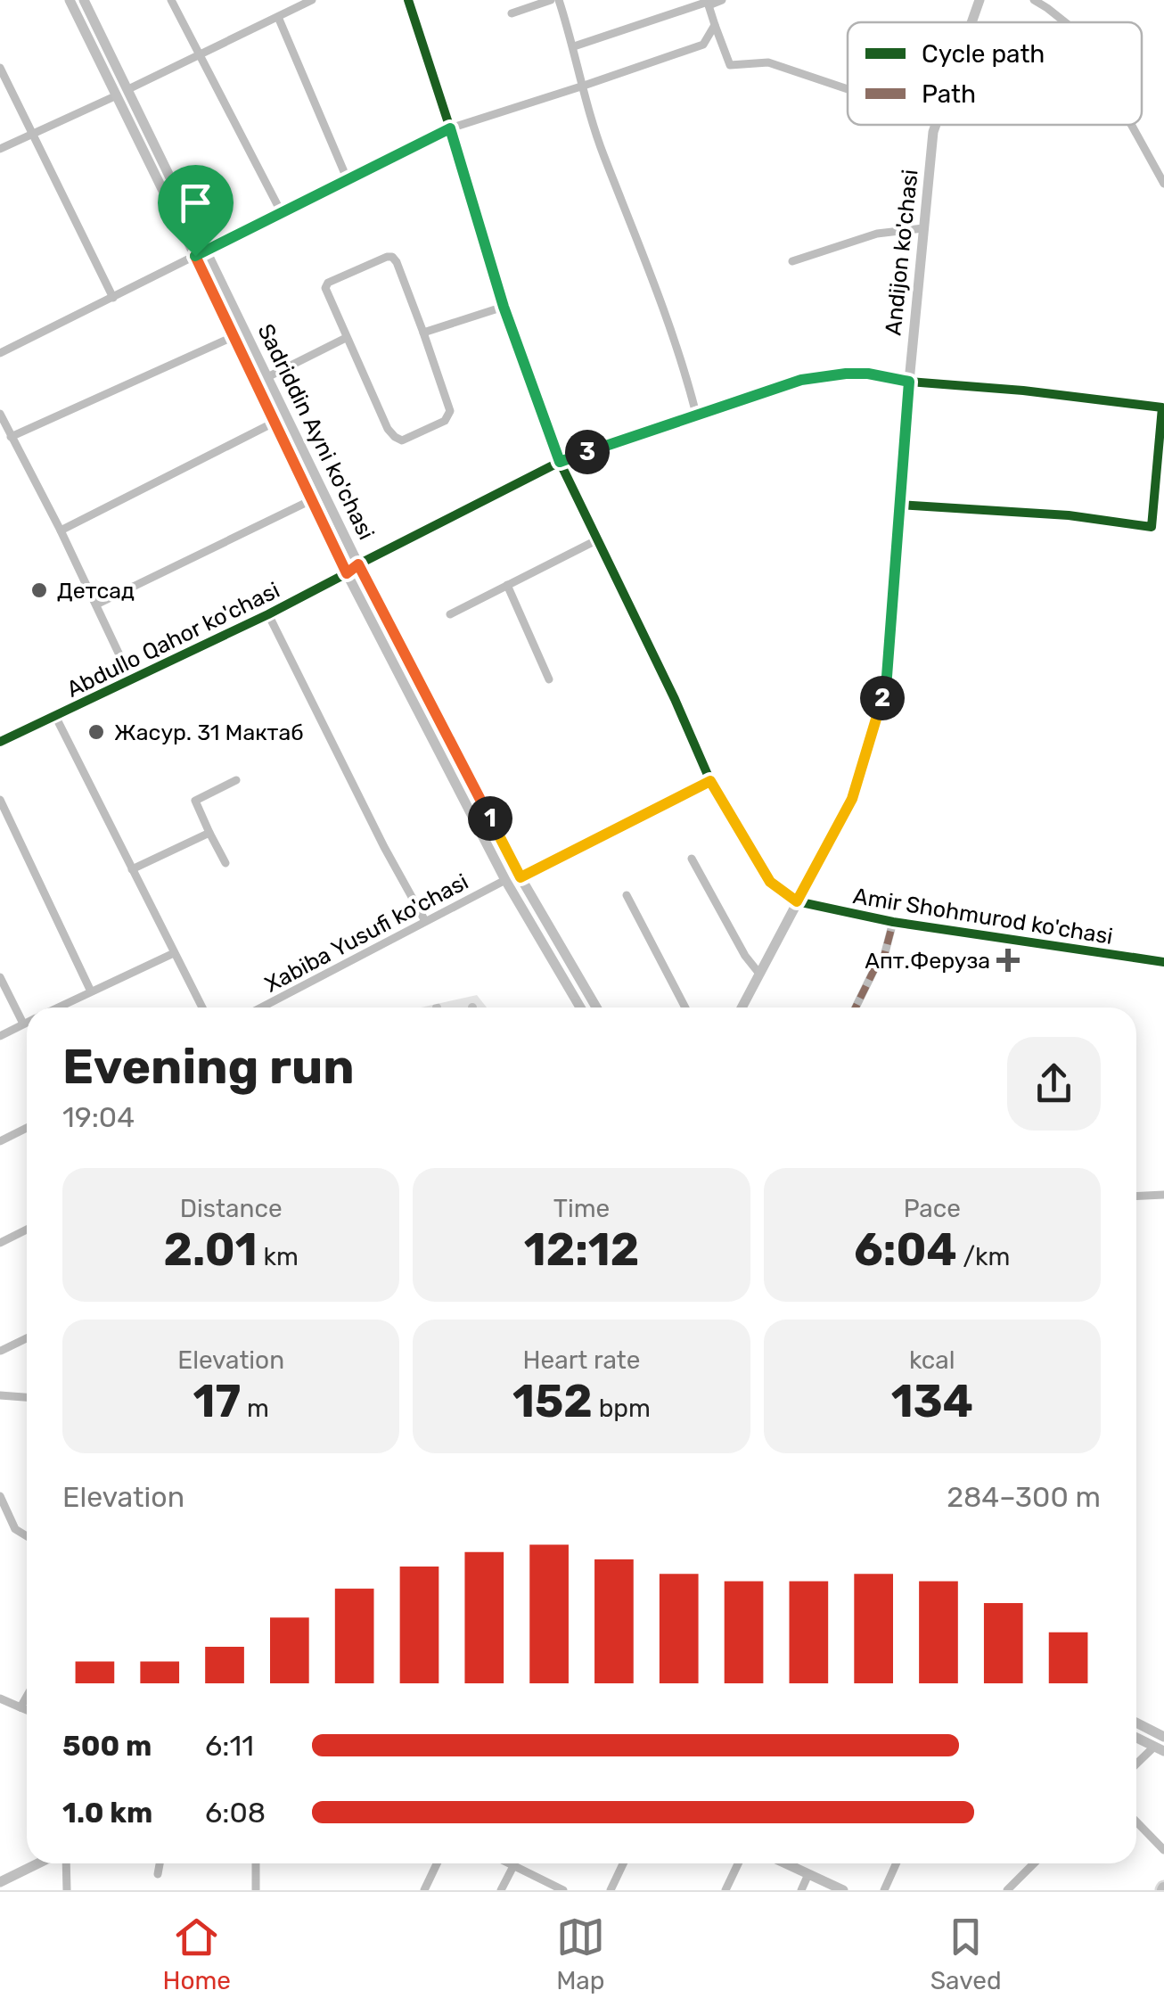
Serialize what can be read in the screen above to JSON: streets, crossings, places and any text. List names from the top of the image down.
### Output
{
  "streets": {
    "main road": ["Andijon ko'chasi", "Sadriddin Ayni ko'chasi", "Amir Shohmurod ko'chasi"],
    "street": ["Abdullo Qahor ko'chasi", "Xabiba Yusufi ko'chasi"]
  },
  "crossings": [
    ["Andijon ko'chasi", "Abdullo Qahor ko'chasi"],
    ["Andijon ko'chasi", "Amir Shohmurod ko'chasi"],
    ["Sadriddin Ayni ko'chasi", "Abdullo Qahor ko'chasi"],
    ["Sadriddin Ayni ko'chasi", "Xabiba Yusufi ko'chasi"]
  ],
  "places": {
    "other": ["Детсад", "Жасур. 31 Мактаб"],
    "health": ["Апт.Феруза"]
  },
  "legend": ["Cycle path", "Path"],
  "page": {
    "pins": ["3", "2", "1"],
    "heading": ["Evening run", "19:04"],
    "stats": [
      ["Distance", "2.01 km"],
      ["Time", "12:12"],
      ["Pace", "6:04 /km"],
      ["Elevation", "17 m"],
      ["Heart rate", "152 bpm"],
      ["kcal", "134"]
    ],
    "chart": ["Elevation", "284–300 m"],
    "list": [
      {
        "name": "500 m",
        "note": "6:11"
      },
      {
        "name": "1.0 km",
        "note": "6:08"
      }
    ],
    "tabs": ["Home", "Map", "Saved"]
  }
}
